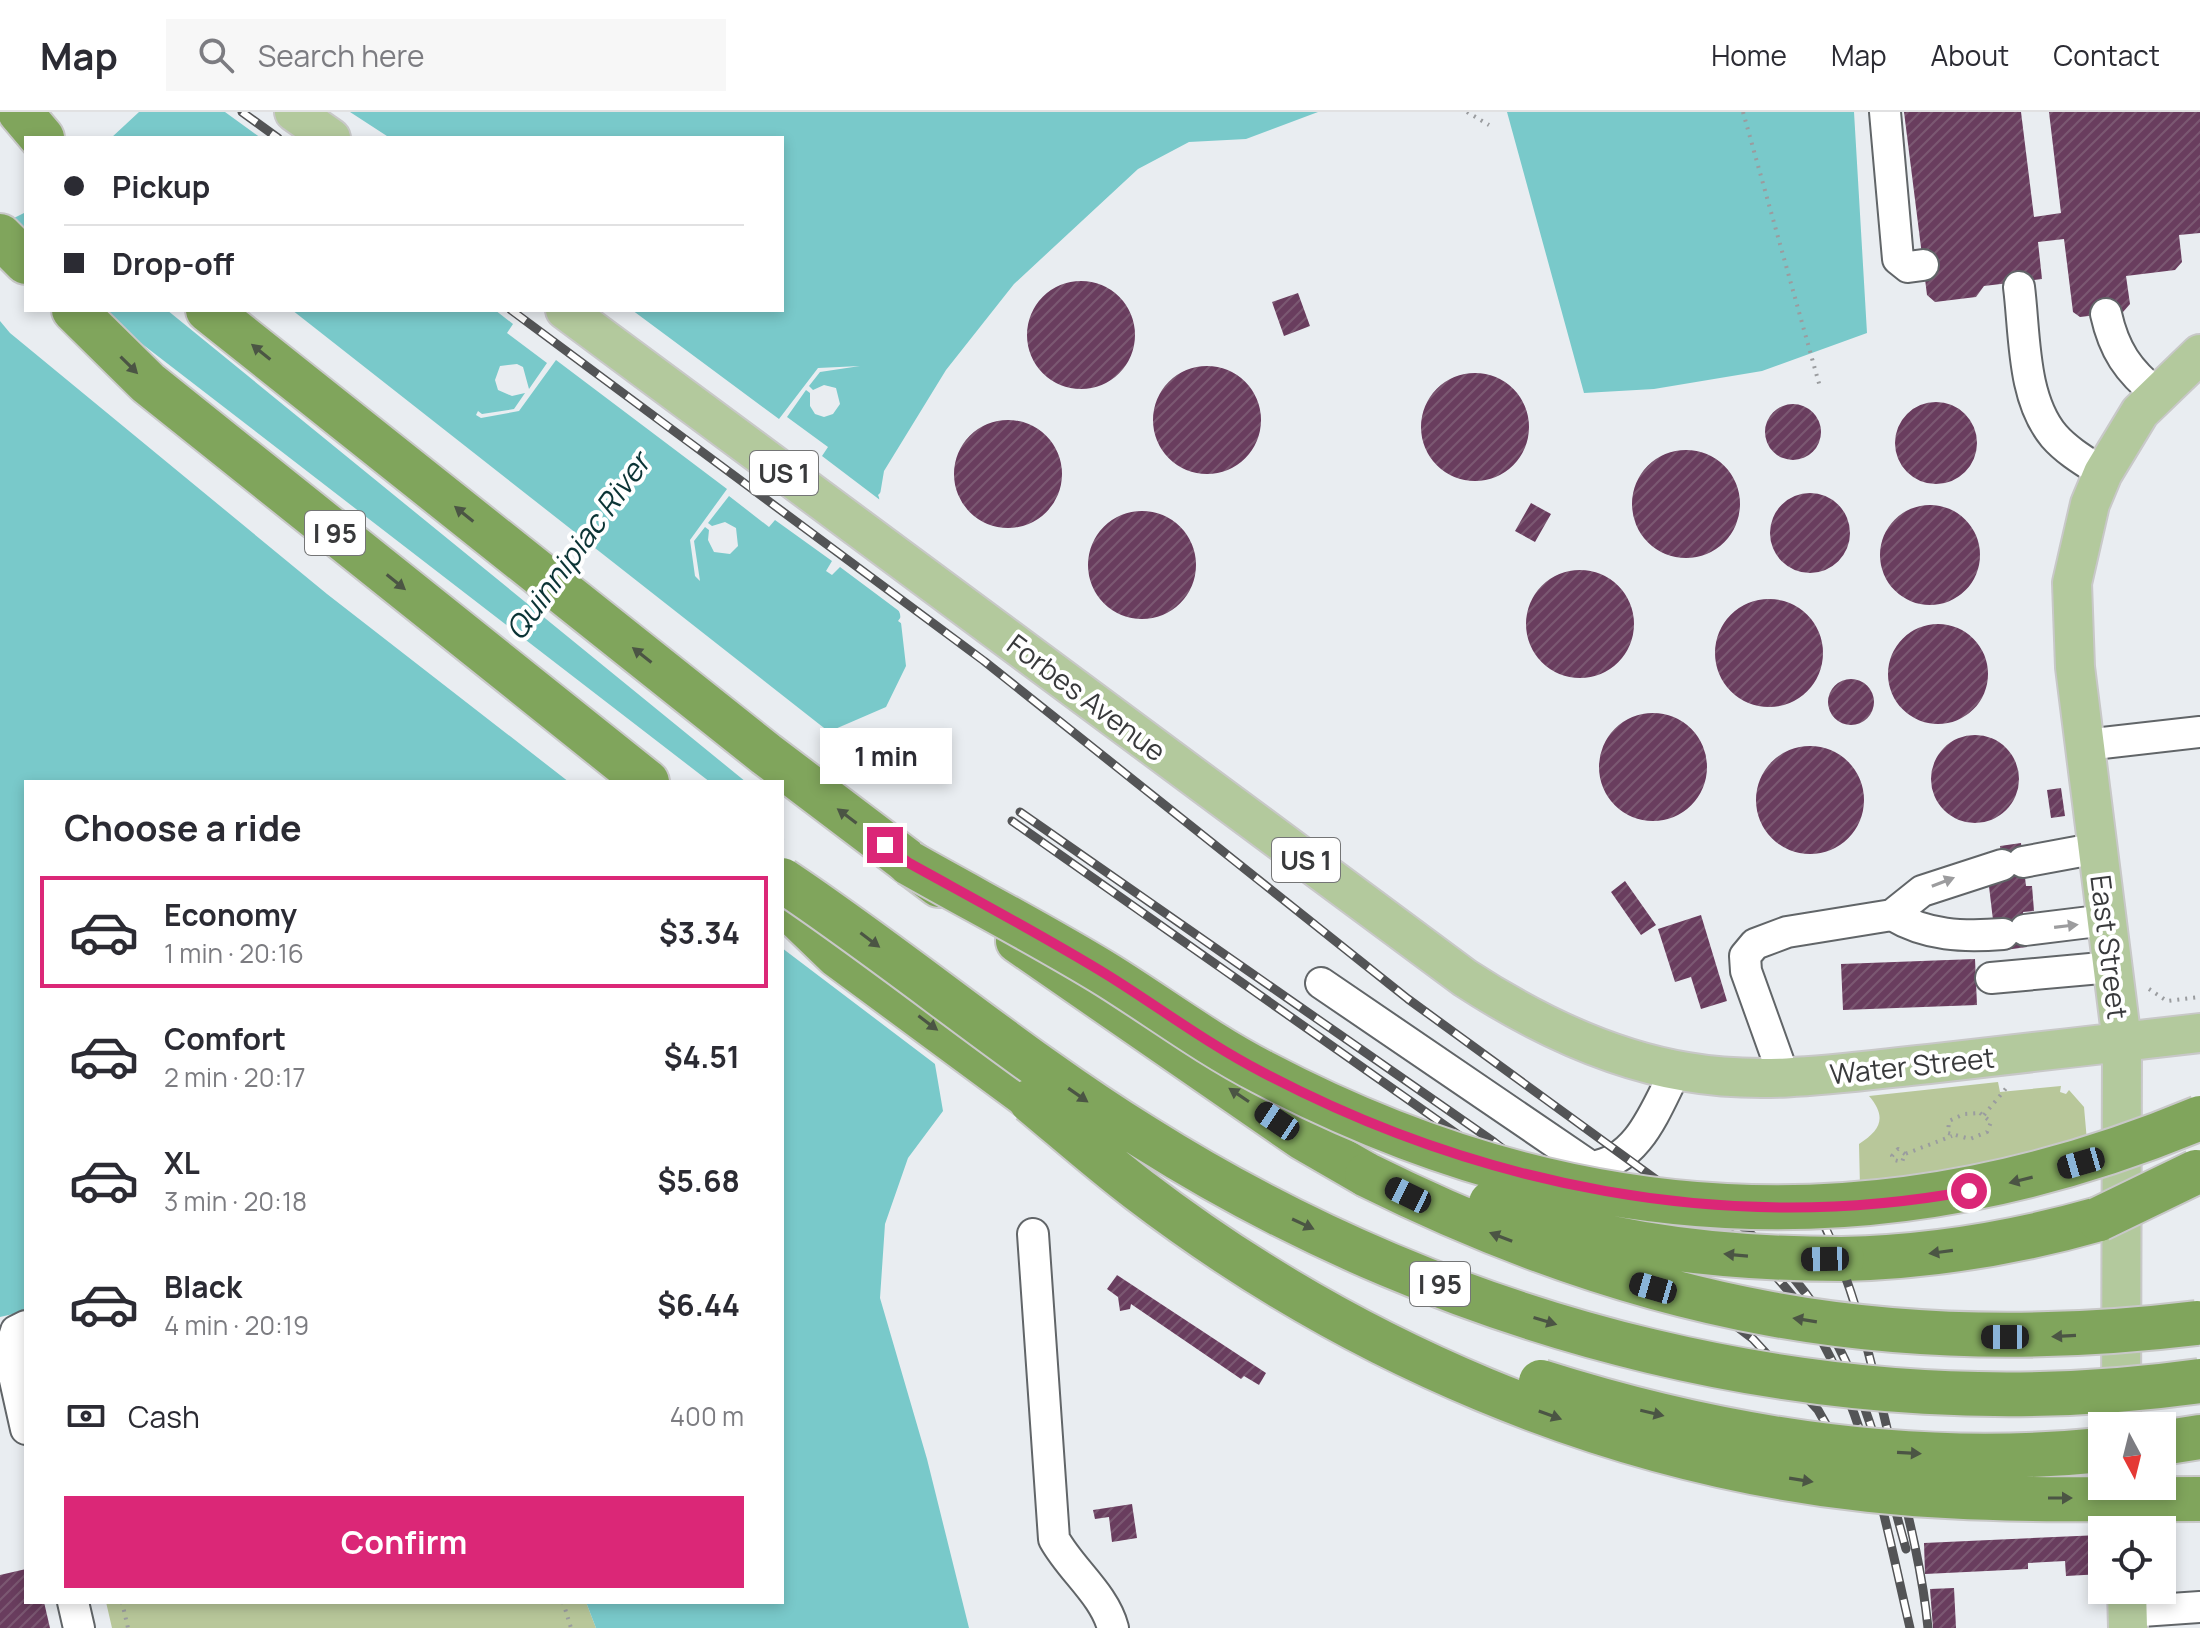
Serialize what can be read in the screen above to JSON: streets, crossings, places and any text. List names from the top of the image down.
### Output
{
  "streets": {
    "highway": ["I 95"],
    "main road": [
      "US 1",
      "Forbes Avenue",
      "East Street",
      "Water Street"
    ]
  },
  "crossings": [
    ["Forbes Avenue", "Water Street"],
    ["East Street", "Water Street"]
  ],
  "water": ["Quinnipiac River"],
  "north": "bottom",
  "page": {
    "header": "Map",
    "search": "Search here",
    "nav": [
      "Home",
      "Map",
      "About",
      "Contact"
    ],
    "banner": ["Pickup", "Drop-off"],
    "bubble": "1 min",
    "heading": "Choose a ride",
    "list": [
      {
        "name": "Economy",
        "note": "1 min · 20:16",
        "value": "$3.34"
      },
      {
        "name": "Comfort",
        "note": "2 min · 20:17",
        "value": "$4.51"
      },
      {
        "name": "XL",
        "note": "3 min · 20:18",
        "value": "$5.68"
      },
      {
        "name": "Black",
        "note": "4 min · 20:19",
        "value": "$6.44"
      }
    ],
    "pay": ["Cash", "400 m"],
    "buttons": "Confirm"
  }
}
